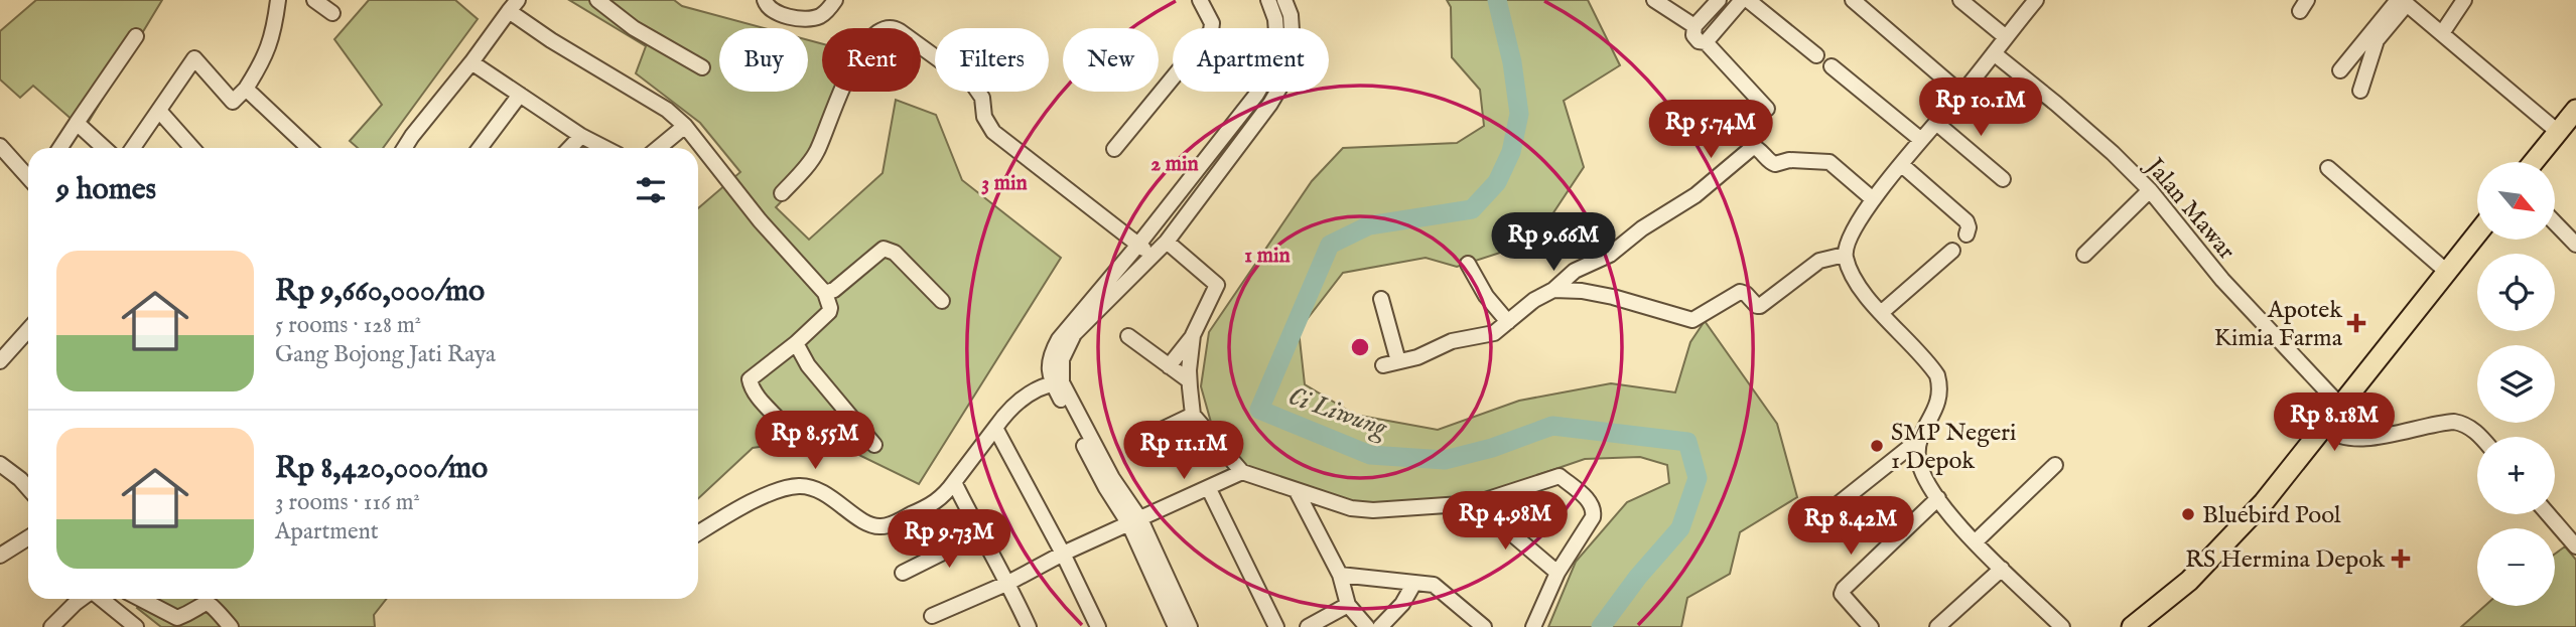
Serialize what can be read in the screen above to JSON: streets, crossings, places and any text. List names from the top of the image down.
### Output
{
  "streets": {
    "street": ["Jalan Mawar"]
  },
  "water": ["Ci Liwung"],
  "places": {
    "health": ["Apotek Kimia Farma", "RS Hermina Depok"],
    "other": ["SMP Negeri 1 Depok", "Bluebird Pool"]
  },
  "north": "bottom right",
  "page": {
    "chip": [
      "Buy",
      "Rent",
      "Filters",
      "New",
      "Apartment"
    ],
    "price": [
      "Rp 10.1M",
      "Rp 5.74M",
      "Rp 9.66M",
      "Rp 8.18M",
      "Rp 8.55M",
      "Rp 11.1M",
      "Rp 4.98M",
      "Rp 8.42M",
      "Rp 9.73M"
    ],
    "heading": "9 homes",
    "map_buttons": ["+", "−"],
    "list": [
      {
        "name": "Rp 9,660,000/mo",
        "note": "5 rooms · 128 m² · Gang Bojong Jati Raya"
      },
      {
        "name": "Rp 8,420,000/mo",
        "note": "3 rooms · 116 m² · Apartment"
      }
    ]
  },
  "rings": ["2 min", "3 min", "1 min"]
}
